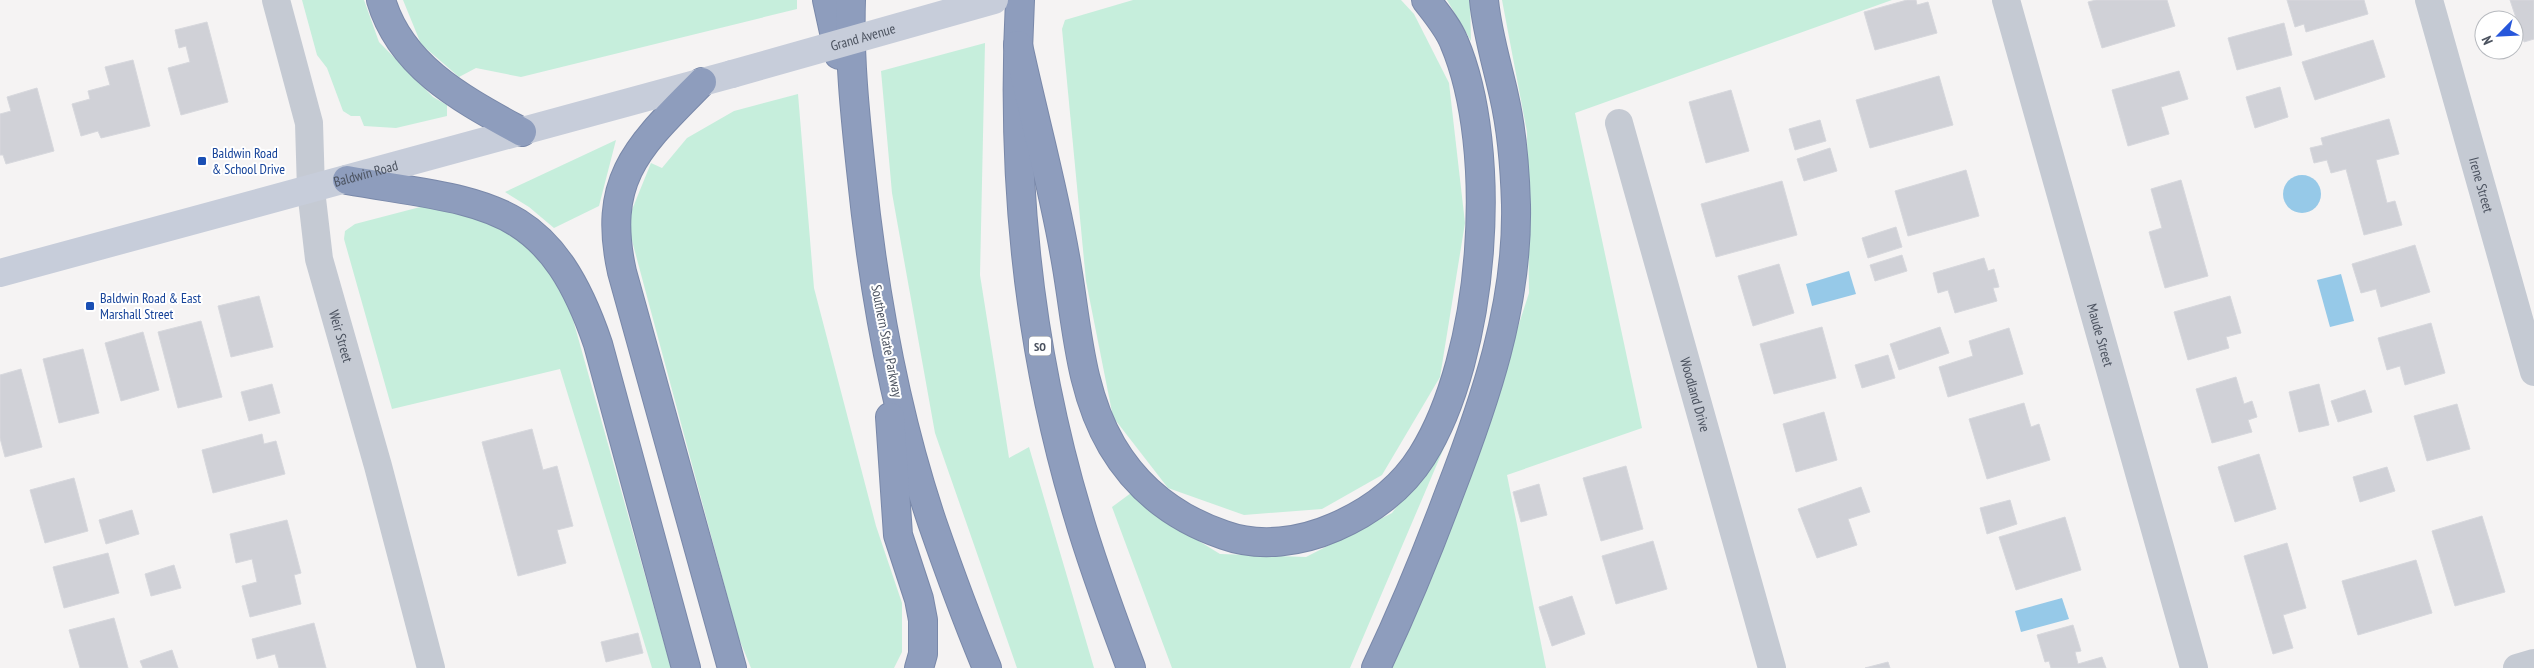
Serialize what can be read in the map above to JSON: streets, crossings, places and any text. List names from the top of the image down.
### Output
{
  "streets": {
    "highway": ["Southern State Parkway", "SO"],
    "main road": ["Grand Avenue", "Baldwin Road"],
    "street": [
      "Irene Street",
      "Maude Street",
      "Weir Street",
      "Woodland Drive"
    ]
  },
  "crossings": [
    ["Grand Avenue", "Baldwin Road"],
    ["Baldwin Road", "Weir Street"]
  ],
  "places": {
    "transit": ["Baldwin Road & School Drive", "Baldwin Road & East Marshall Street"]
  },
  "north": "bottom left"
}
